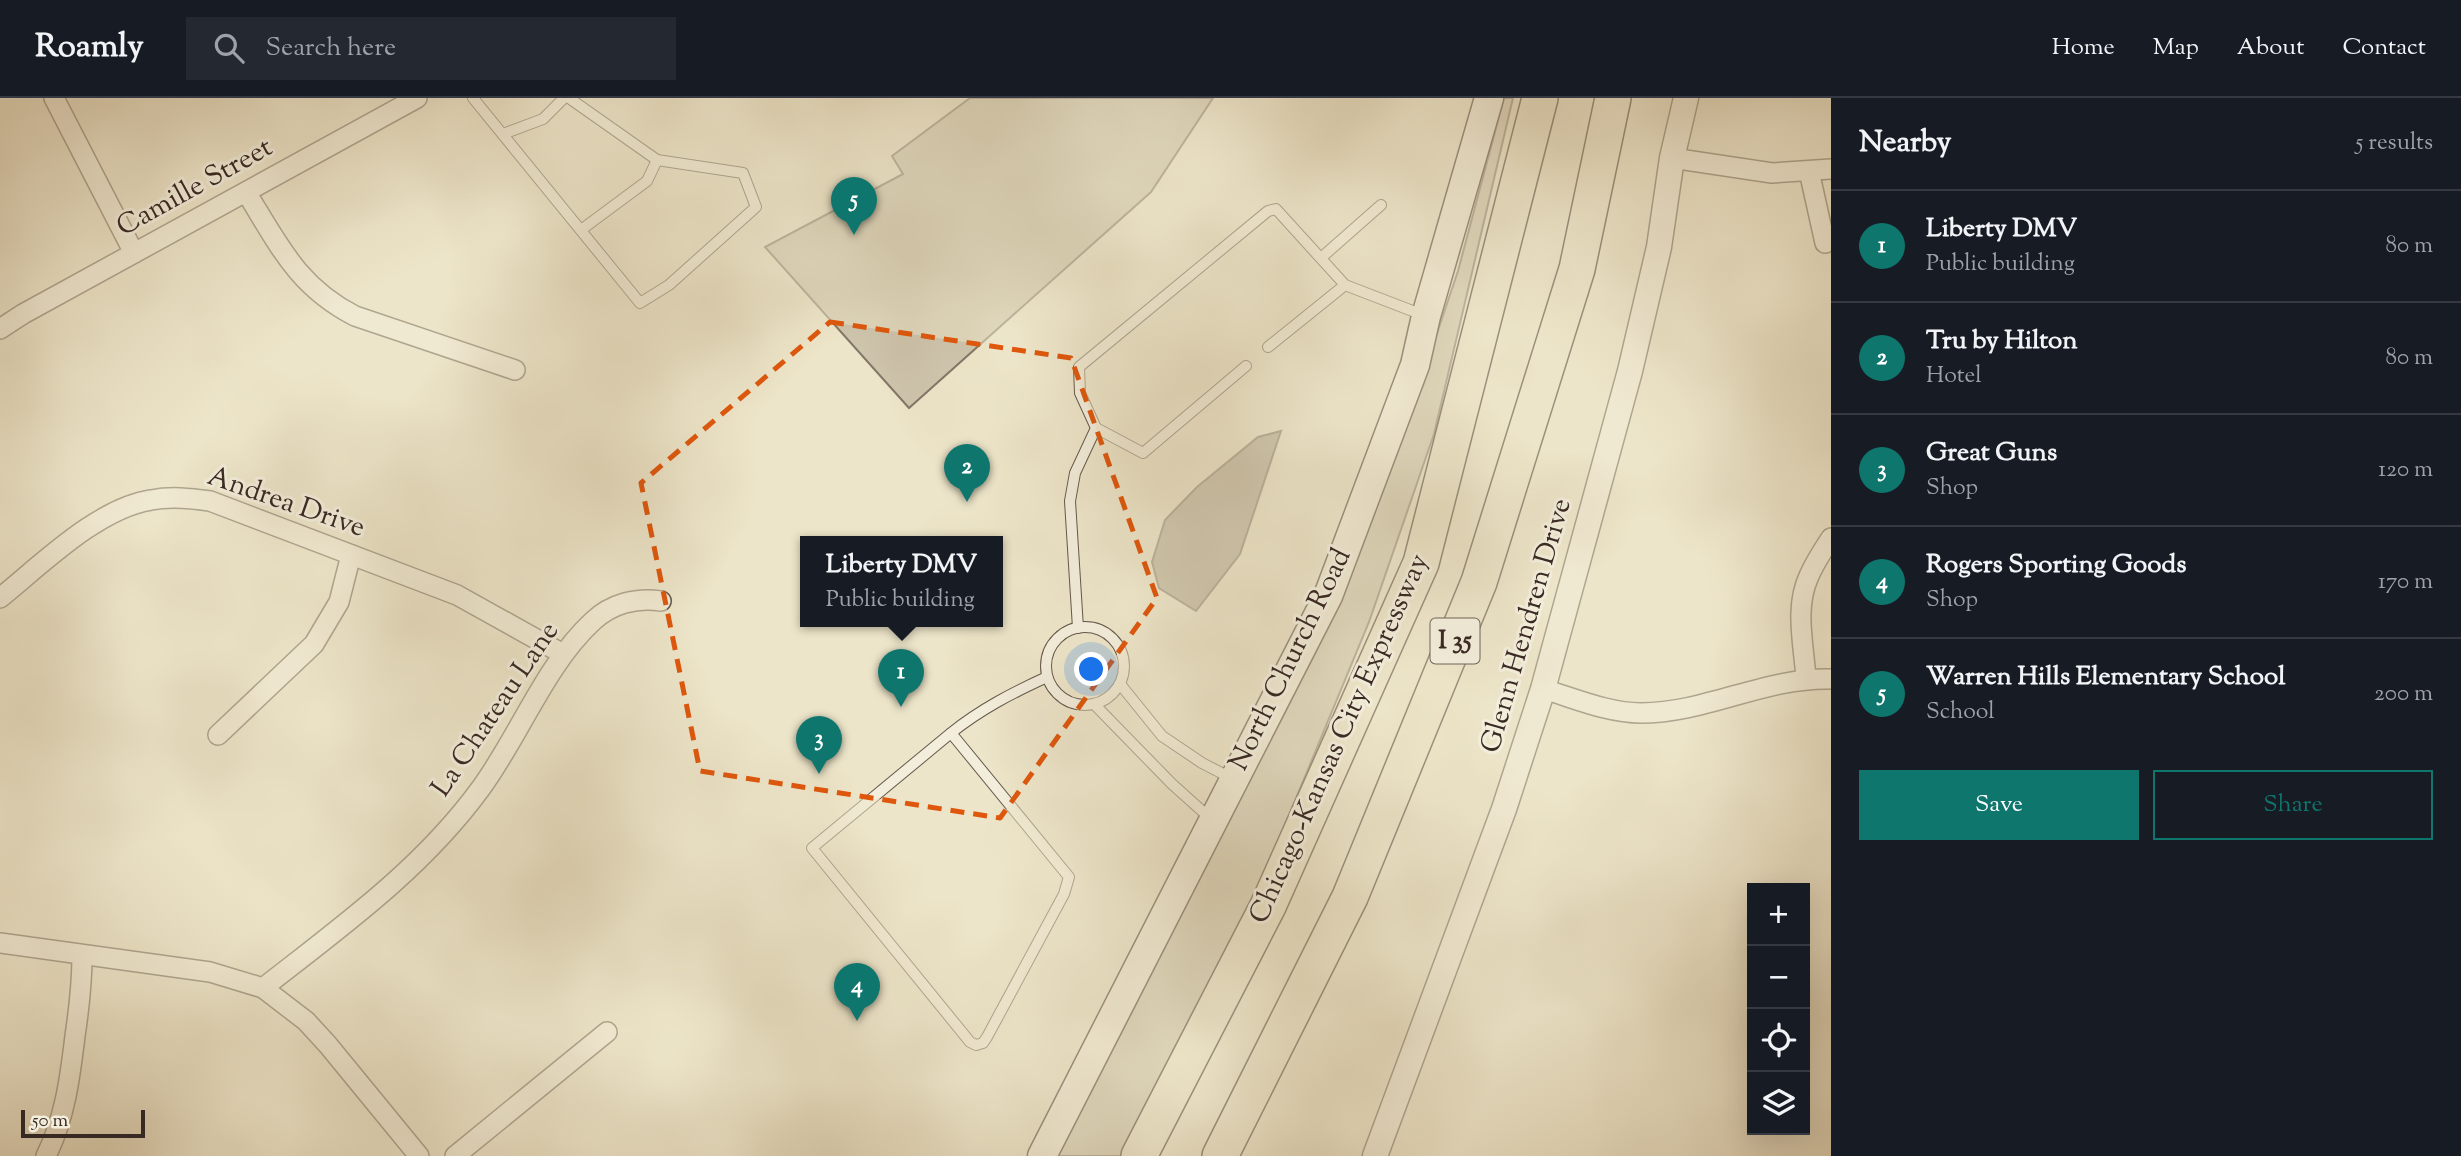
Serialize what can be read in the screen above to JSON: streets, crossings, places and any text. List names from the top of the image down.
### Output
{
  "streets": {
    "highway": ["I 35", "Chicago-Kansas City Expressway"],
    "main road": ["North Church Road"],
    "street": [
      "Camille Street",
      "Andrea Drive",
      "Glenn Hendren Drive",
      "La Chateau Lane"
    ]
  },
  "crossings": [
    ["Andrea Drive", "La Chateau Lane"]
  ],
  "scale_bar": "50 m",
  "page": {
    "header": "Roamly",
    "search": "Search here",
    "nav": [
      "Home",
      "Map",
      "About",
      "Contact"
    ],
    "heading": ["Nearby", "5 results"],
    "pins": [
      "5",
      "2",
      "1",
      "3",
      "4"
    ],
    "list": [
      {
        "mark": "1",
        "name": "Liberty DMV",
        "note": "Public building",
        "value": "80 m"
      },
      {
        "mark": "2",
        "name": "Tru by Hilton",
        "note": "Hotel",
        "value": "80 m"
      },
      {
        "mark": "3",
        "name": "Great Guns",
        "note": "Shop",
        "value": "120 m"
      },
      {
        "mark": "4",
        "name": "Rogers Sporting Goods",
        "note": "Shop",
        "value": "170 m"
      },
      {
        "mark": "5",
        "name": "Warren Hills Elementary School",
        "note": "School",
        "value": "200 m"
      }
    ],
    "popup": ["Liberty DMV", "Public building"],
    "buttons": ["Save", "Share"],
    "map_buttons": ["+", "−"],
    "scale": "50 m"
  }
}
